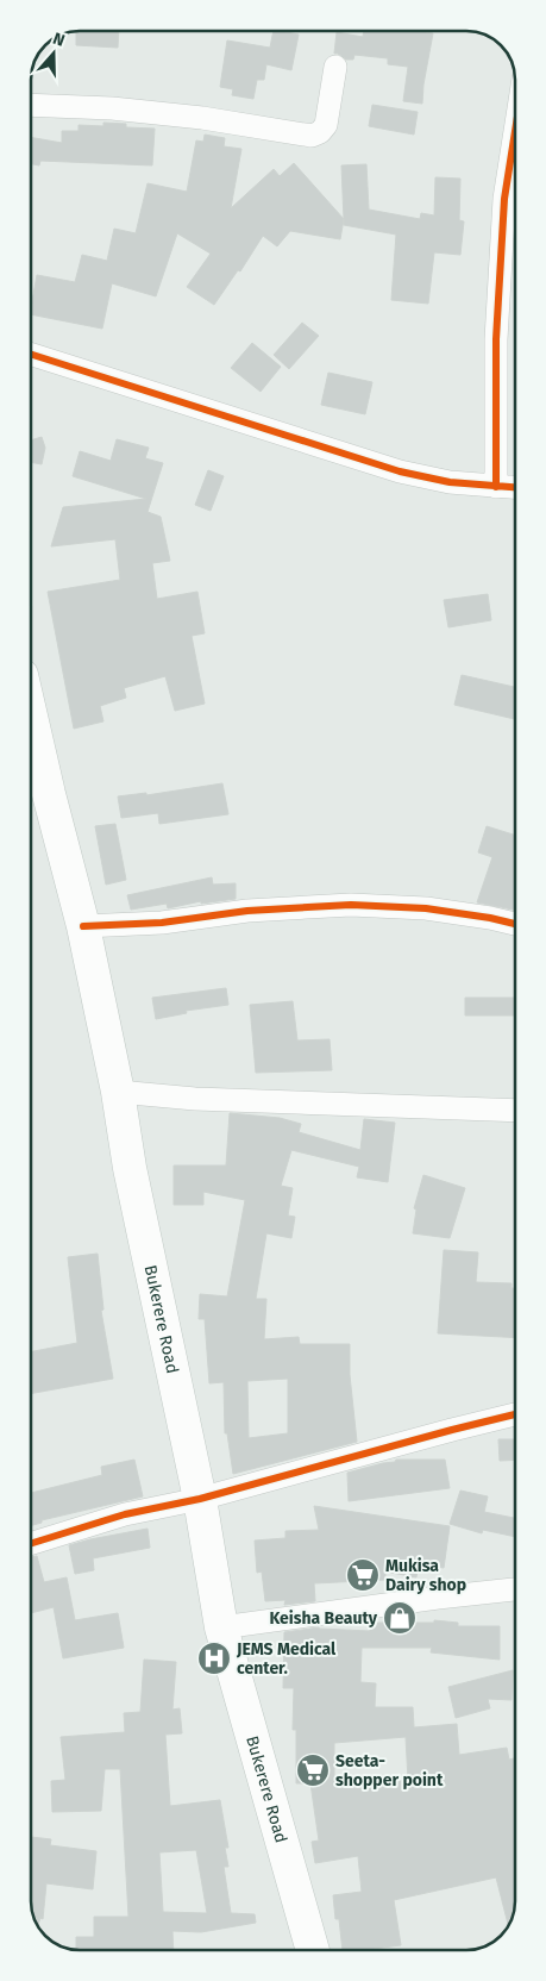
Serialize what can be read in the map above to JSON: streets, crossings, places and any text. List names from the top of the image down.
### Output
{
  "streets": {
    "main road": ["Bukerere Road"]
  },
  "places": {
    "supermarket": ["Mukisa Dairy shop", "Seeta- shopper point"],
    "shop": ["Keisha Beauty"],
    "hospital": ["JEMS Medical center."]
  },
  "north": "top"
}
